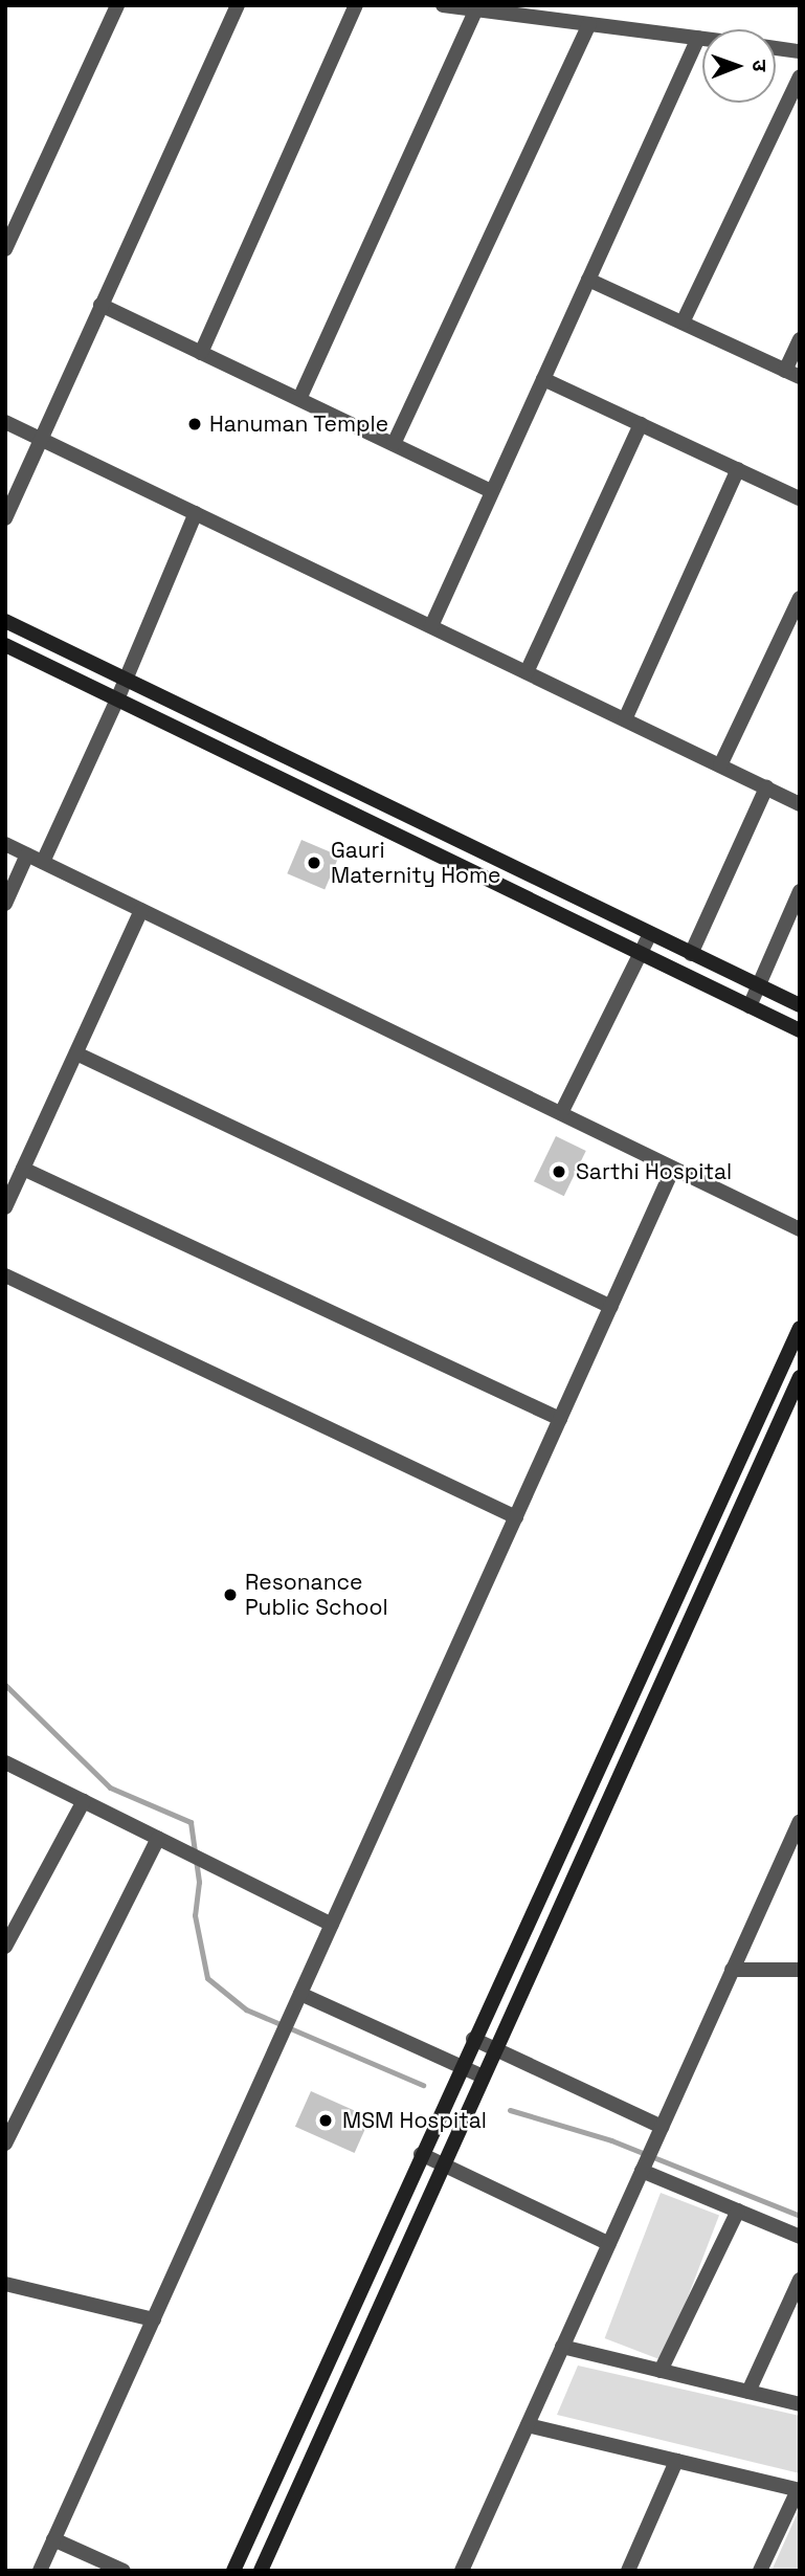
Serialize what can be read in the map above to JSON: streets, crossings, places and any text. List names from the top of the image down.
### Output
{
  "places": [
    "Hanuman Temple",
    "Gauri Maternity Home",
    "Sarthi Hospital",
    "Resonance Public School",
    "MSM Hospital"
  ],
  "north": "right"
}
